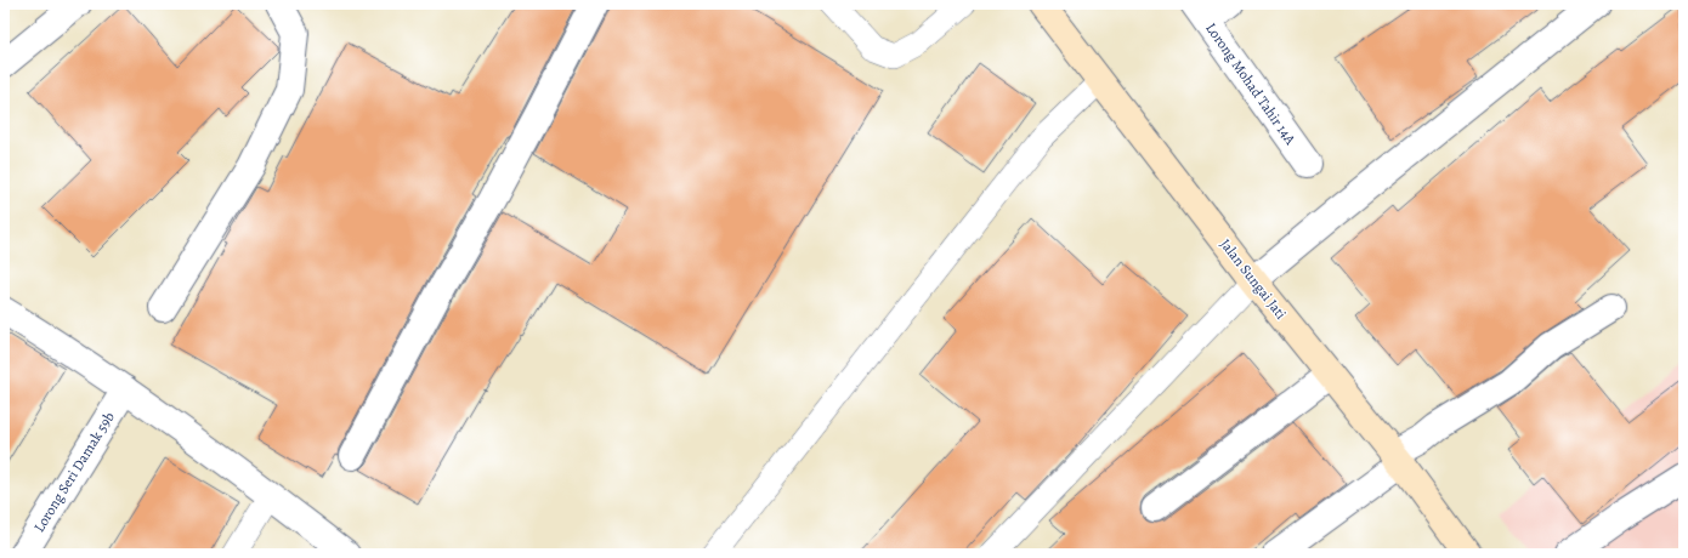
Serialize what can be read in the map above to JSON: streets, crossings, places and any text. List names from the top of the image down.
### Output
{
  "streets": {
    "main road": ["Jalan Sungai Jati"],
    "street": ["Lorong Mohad Tahir 14A", "Lorong Seri Damak 59b"]
  }
}
